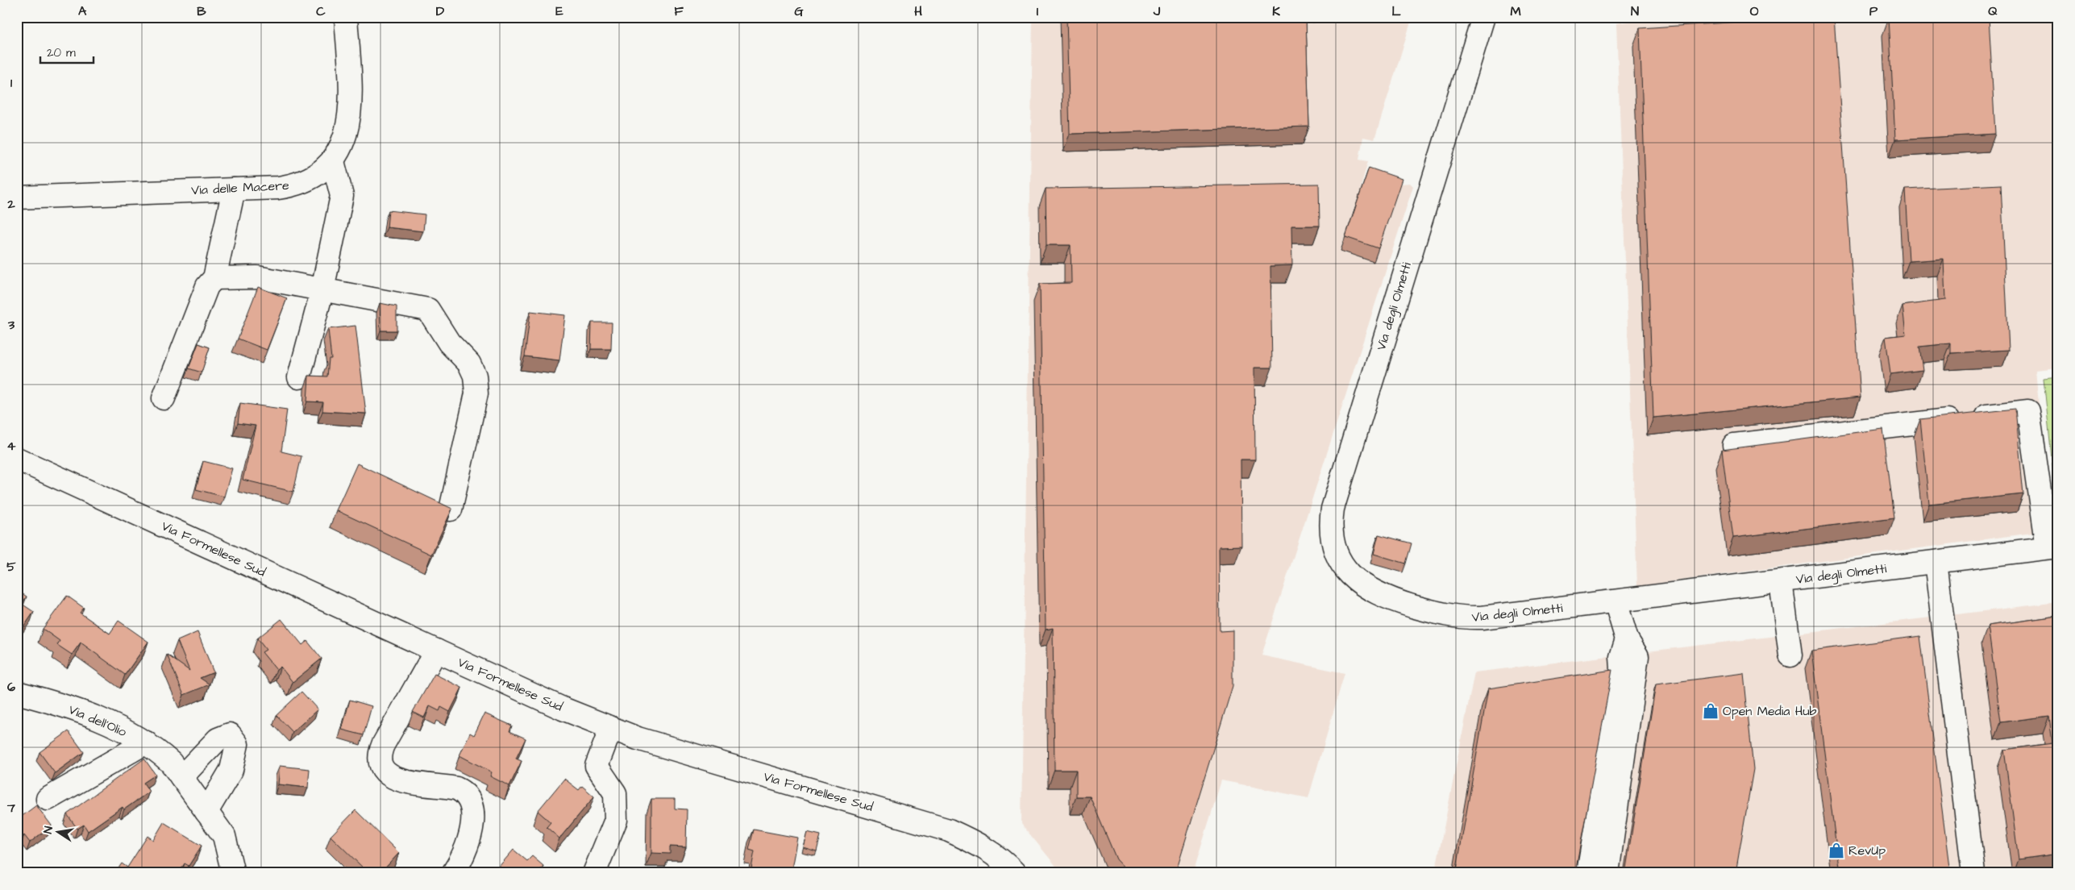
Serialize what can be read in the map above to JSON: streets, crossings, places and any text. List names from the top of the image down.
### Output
{
  "streets": {
    "street": [
      "Via delle Macere",
      "Via degli Olmetti",
      "Via Formellese Sud",
      "Via dell'Olio"
    ]
  },
  "places": {
    "shop": ["Open Media Hub", "RevUp"]
  },
  "scale_bar": "20 m",
  "north": "left",
  "grid": {
    "columns": [
      "A",
      "B",
      "C",
      "D",
      "E",
      "F",
      "G",
      "H",
      "I",
      "J",
      "K",
      "L",
      "M",
      "N",
      "O",
      "P",
      "Q"
    ],
    "rows": [
      "1",
      "2",
      "3",
      "4",
      "5",
      "6",
      "7"
    ]
  }
}
